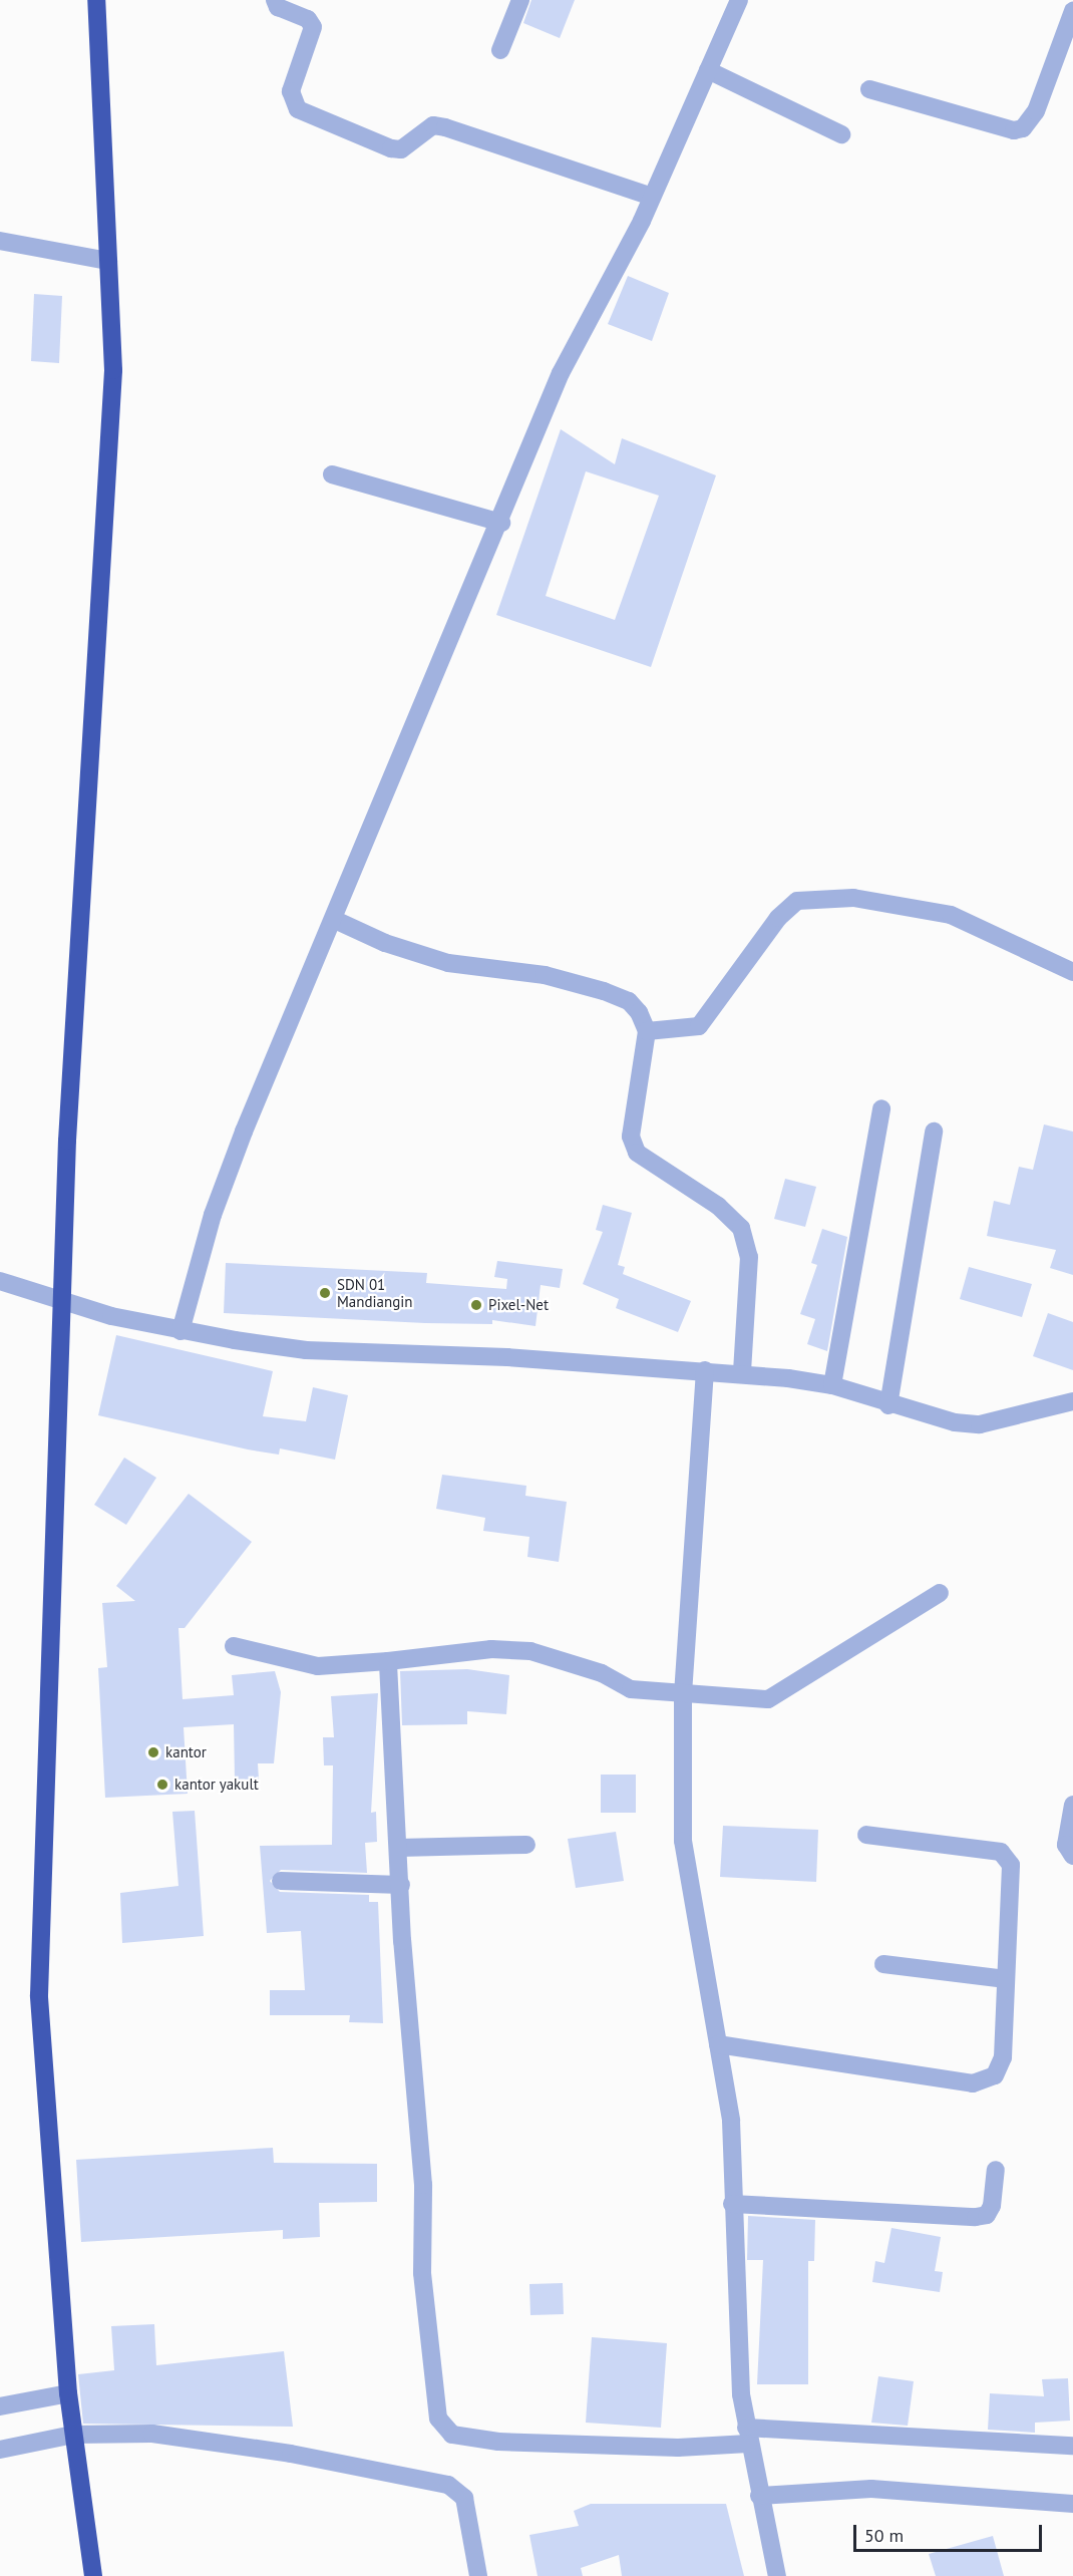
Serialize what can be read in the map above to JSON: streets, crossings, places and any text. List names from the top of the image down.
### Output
{
  "places": [
    "SDN 01 Mandiangin",
    "Pixel-Net",
    "kantor",
    "kantor yakult"
  ],
  "scale_bar": "50 m"
}
